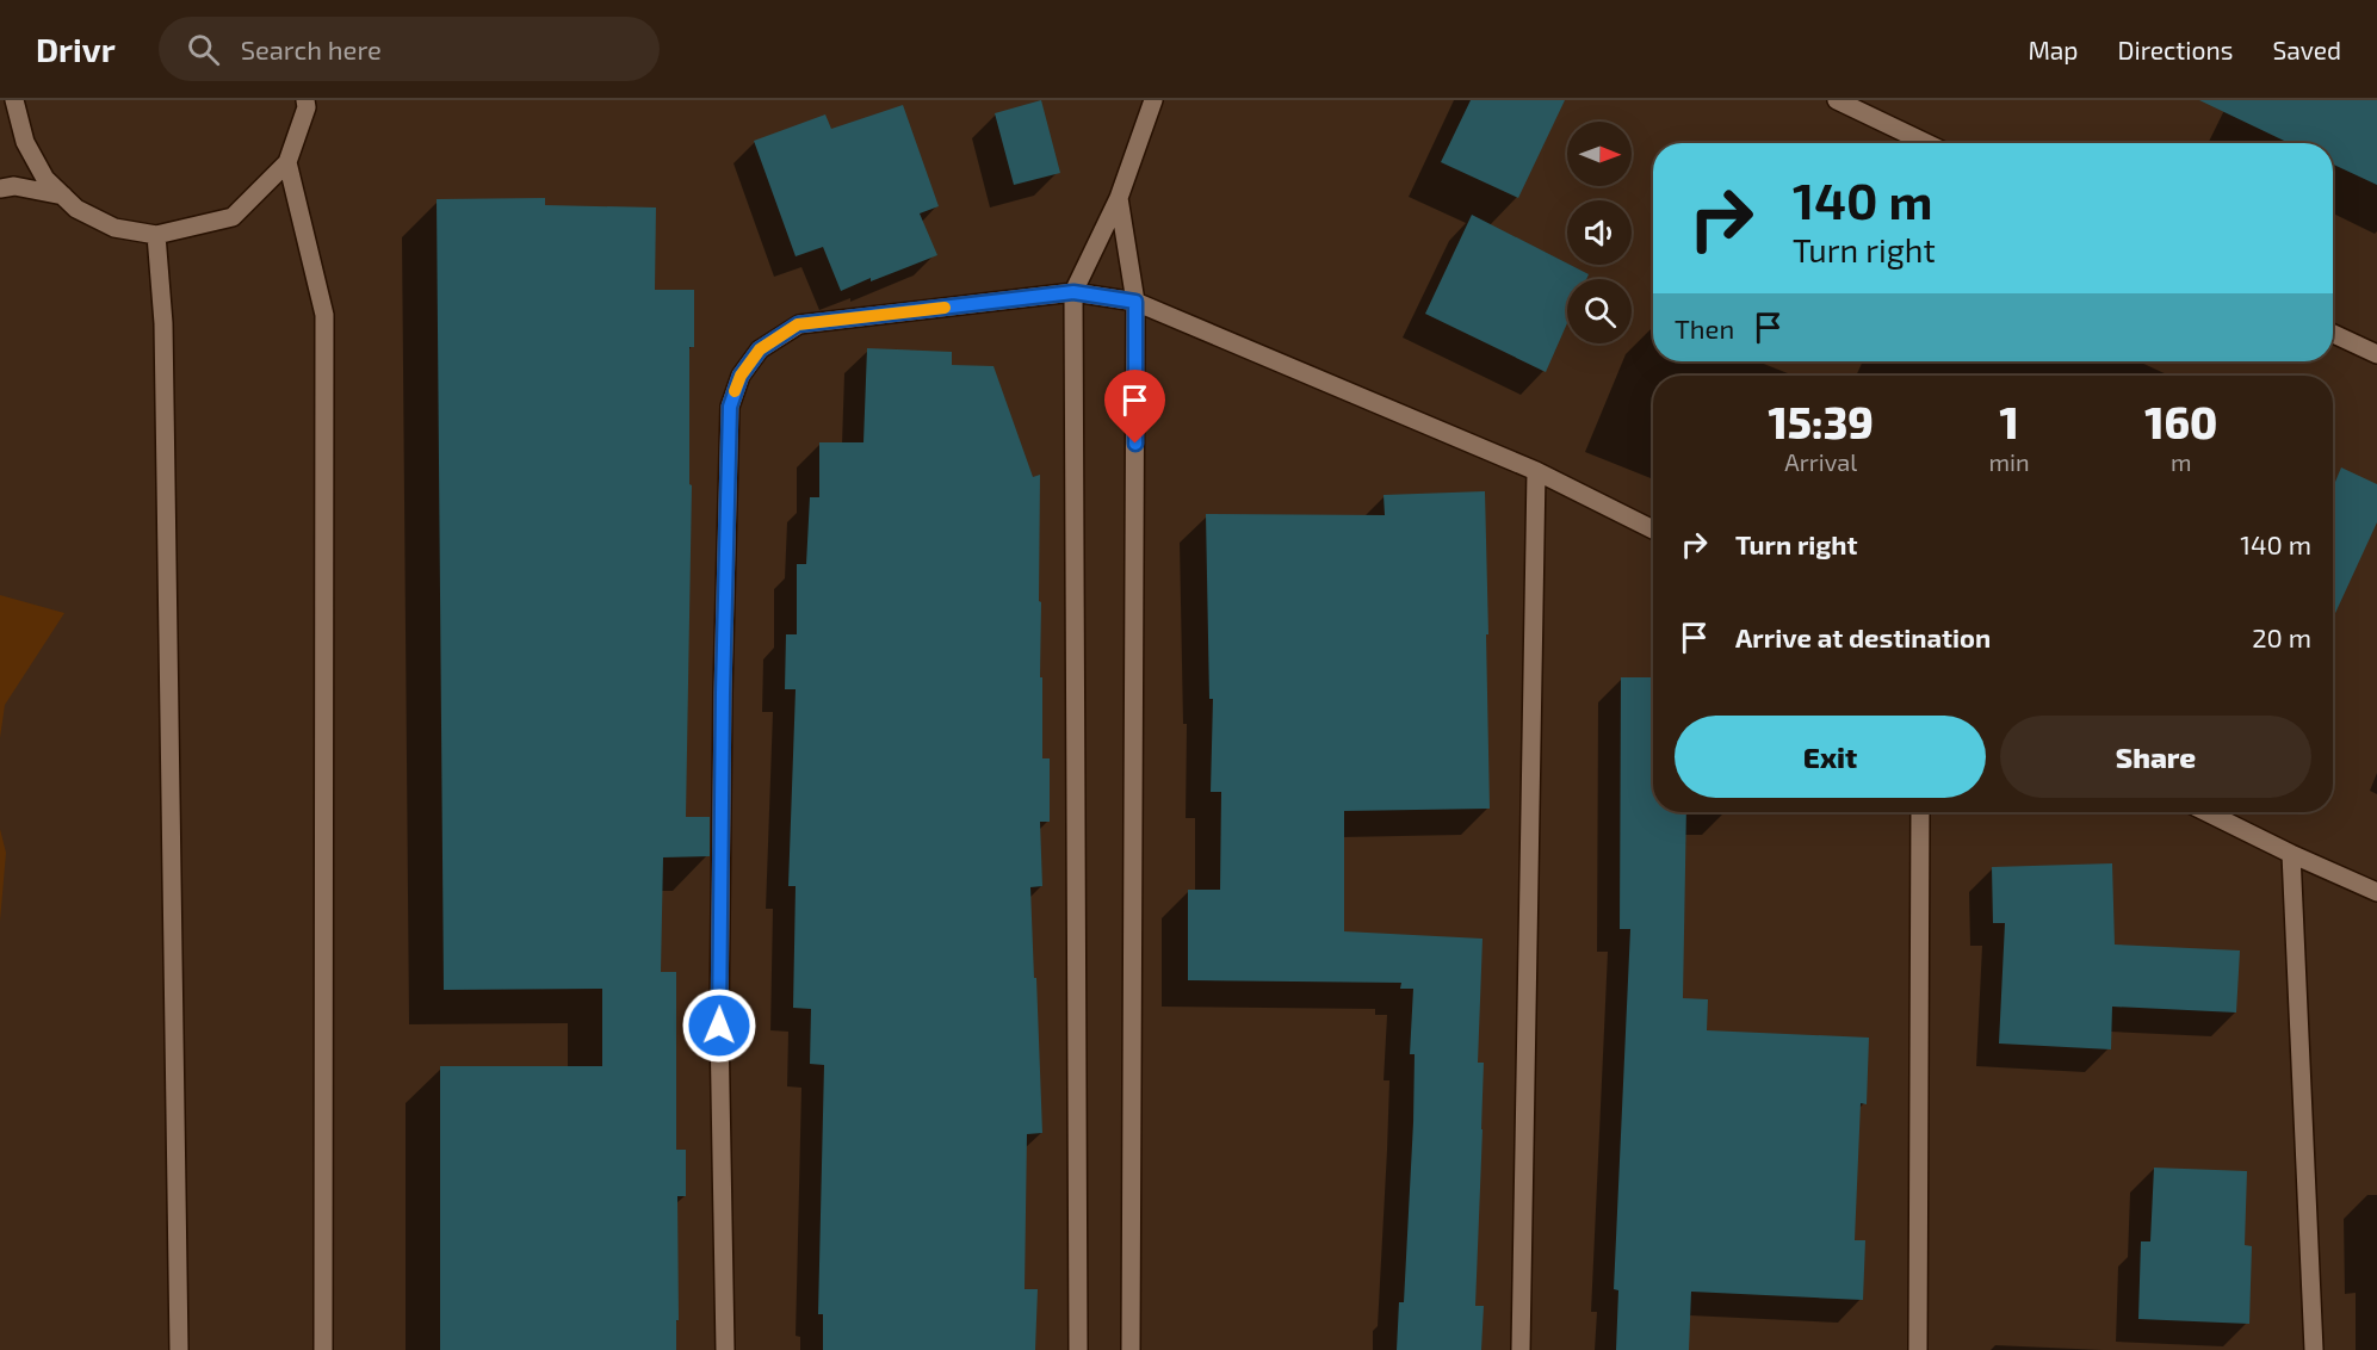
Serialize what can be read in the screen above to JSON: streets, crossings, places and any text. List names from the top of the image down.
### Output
{
  "north": "right",
  "page": {
    "header": "Drivr",
    "search": "Search here",
    "nav": ["Map", "Directions", "Saved"],
    "turn": ["140 m", "Turn right"],
    "then": "Then",
    "eta": [
      "15:39",
      "Arrival",
      "1",
      "min",
      "160",
      "m"
    ],
    "list": [
      {
        "name": "Turn right",
        "value": "140 m"
      },
      {
        "name": "Arrive at destination",
        "value": "20 m"
      }
    ],
    "buttons": ["Exit", "Share"]
  }
}
